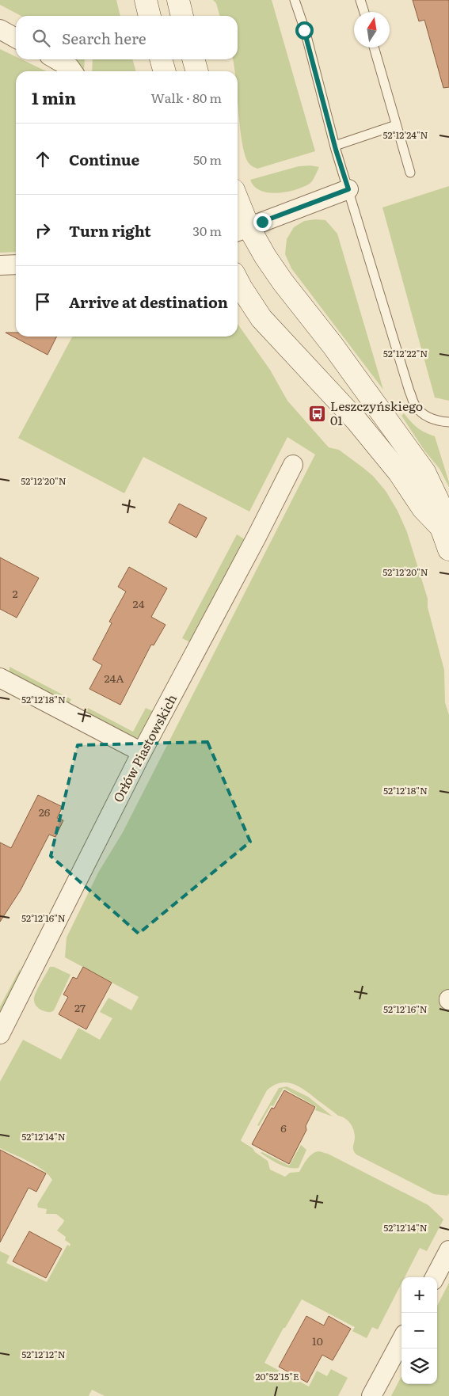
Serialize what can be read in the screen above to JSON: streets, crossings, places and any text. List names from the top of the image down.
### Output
{
  "streets": {
    "street": ["Orłów Piastowskich"]
  },
  "places": {
    "bus stop": ["Leszczyńskiego 01"]
  },
  "house_numbers": [
    "2",
    "24",
    "24A",
    "26",
    "27",
    "6",
    "10"
  ],
  "north": "top",
  "page": {
    "search": "Search here",
    "heading": ["1 min", "Walk · 80 m"],
    "list": [
      ["Continue", "50 m"],
      ["Turn right", "30 m"],
      "Arrive at destination"
    ],
    "map_buttons": ["+", "−"]
  },
  "coordinates": [
    "52°12'24\"N",
    "52°12'22\"N",
    "52°12'20\"N",
    "52°12'18\"N",
    "52°12'16\"N",
    "52°12'14\"N",
    "52°12'12\"N",
    "20°52'15\"E"
  ]
}
